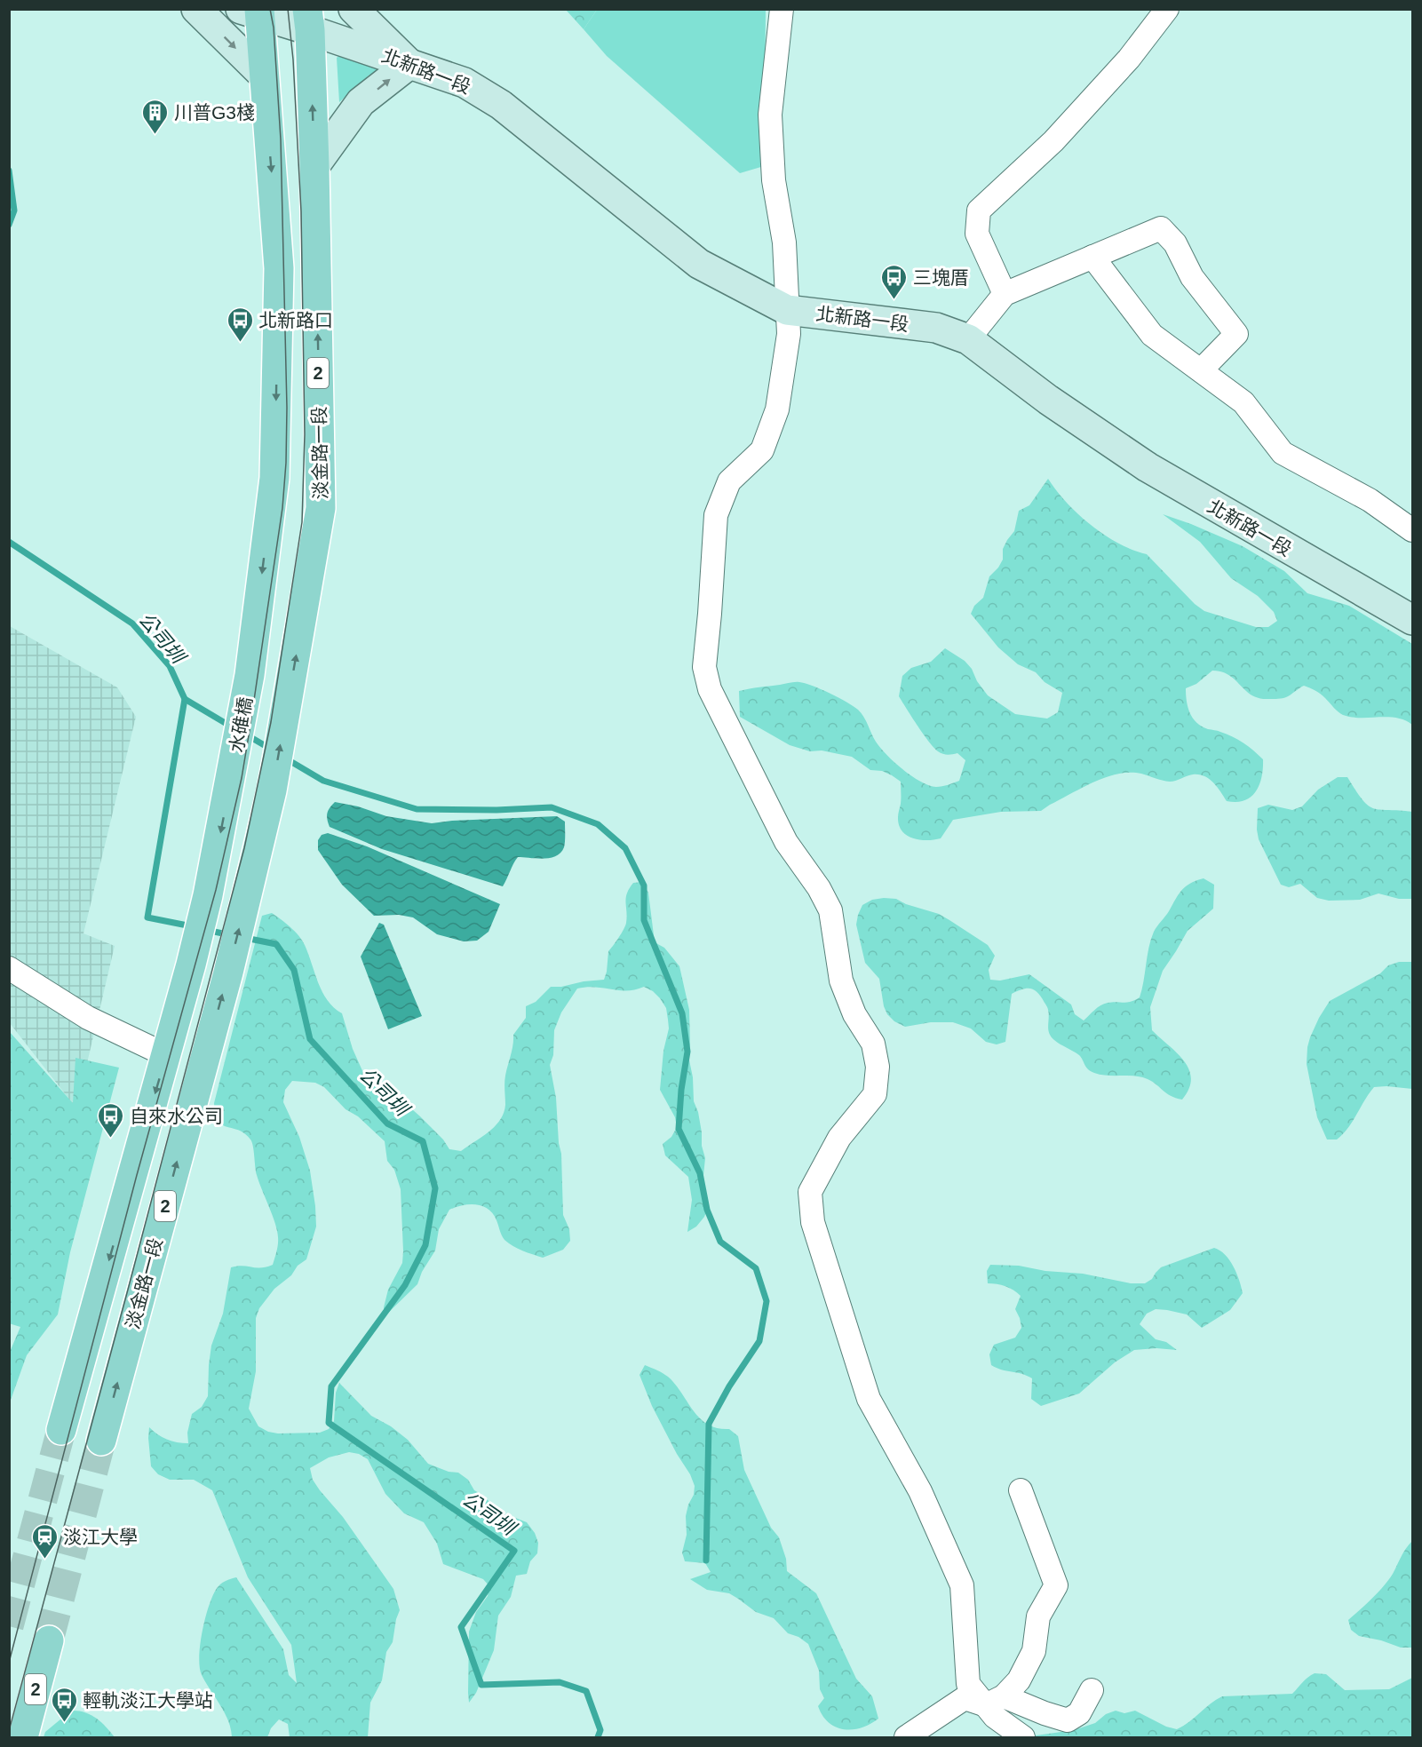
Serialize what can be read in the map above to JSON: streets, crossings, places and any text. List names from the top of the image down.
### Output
{
  "streets": {
    "main road": [
      "北新路一段",
      "2",
      "淡金路一段",
      "水碓橋"
    ]
  },
  "crossings": [
    ["北新路一段", "2"],
    ["北新路一段", "淡金路一段"],
    ["2", "水碓橋"]
  ],
  "one_way": ["水碓橋"],
  "water": ["公司圳"],
  "places": {
    "building": ["川普G3棧"],
    "bus stop": [
      "三塊厝",
      "北新路口",
      "自來水公司",
      "輕軌淡江大學站"
    ],
    "station": ["淡江大學"]
  }
}
